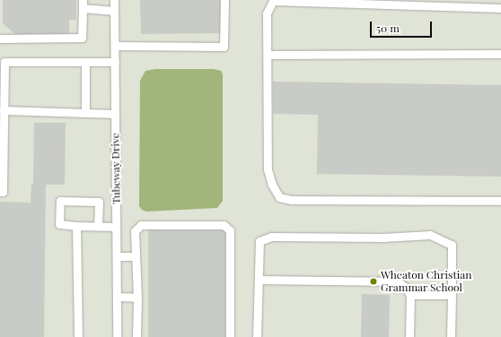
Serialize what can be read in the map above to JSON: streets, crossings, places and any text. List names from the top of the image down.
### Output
{
  "streets": {
    "street": ["Tubeway Drive"]
  },
  "places": ["Wheaton Christian Grammar School"],
  "scale_bar": "50 m"
}
